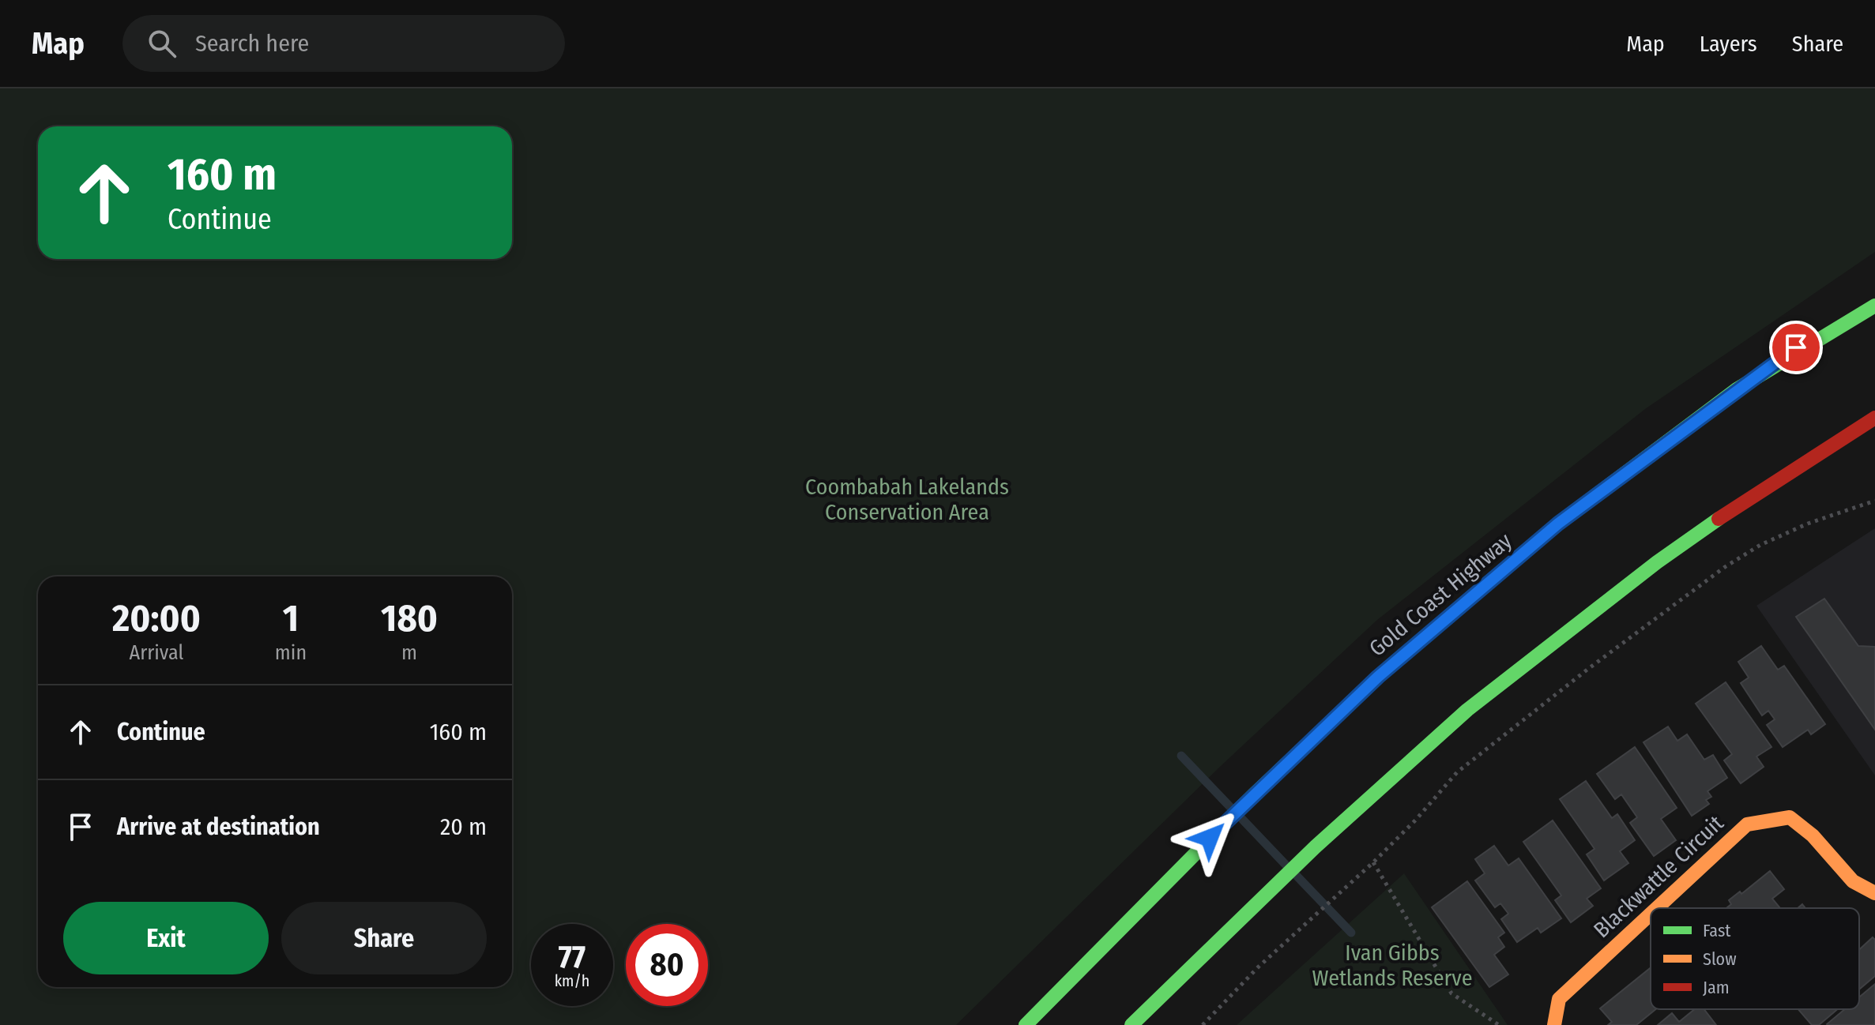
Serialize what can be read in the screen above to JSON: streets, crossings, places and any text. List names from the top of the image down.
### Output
{
  "streets": {
    "main road": ["Gold Coast Highway", "Blackwattle Circuit"]
  },
  "parks": ["Coombabah Lakelands Conservation Area", "Ivan Gibbs Wetlands Reserve"],
  "legend": ["Fast", "Slow", "Jam"],
  "page": {
    "header": "Map",
    "search": "Search here",
    "nav": ["Map", "Layers", "Share"],
    "turn": ["160 m", "Continue"],
    "eta": [
      "20:00",
      "Arrival",
      "1",
      "min",
      "180",
      "m"
    ],
    "list": [
      {
        "name": "Continue",
        "value": "160 m"
      },
      {
        "name": "Arrive at destination",
        "value": "20 m"
      }
    ],
    "buttons": ["Exit", "Share"],
    "speed": "77 km/h",
    "limit": "80"
  }
}
